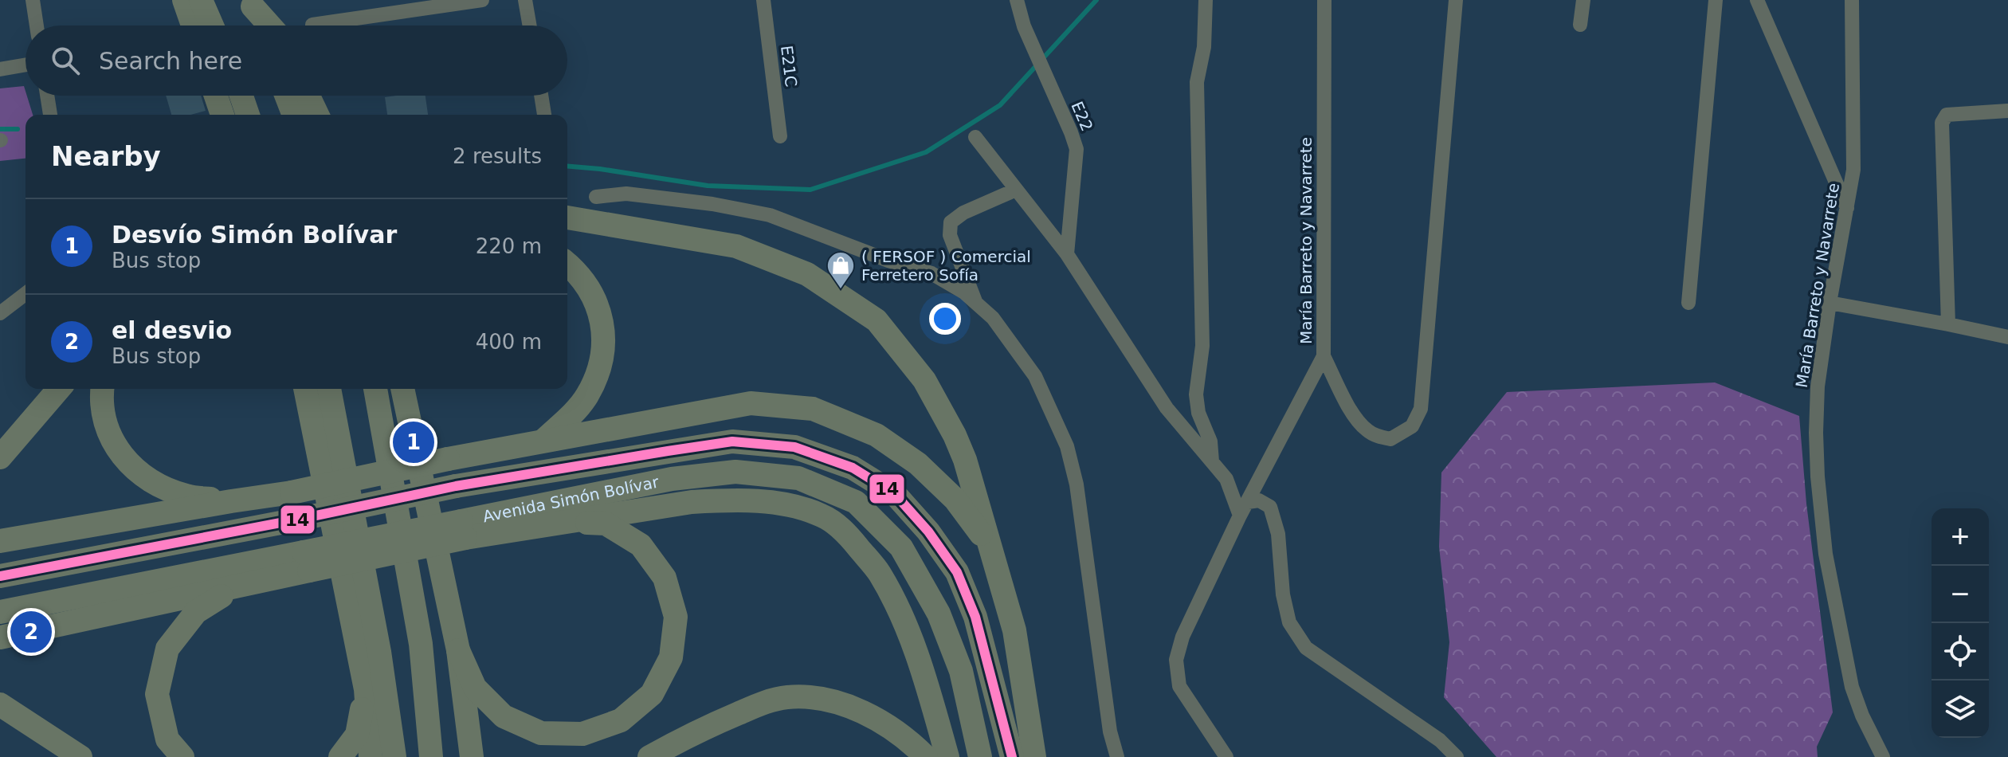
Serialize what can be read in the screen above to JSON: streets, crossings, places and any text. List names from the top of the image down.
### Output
{
  "streets": {
    "highway": ["Avenida Simón Bolívar"],
    "street": ["E21C", "E22", "María Barreto y Navarrete"]
  },
  "places": {
    "shop": ["( FERSOF ) Comercial Ferretero Sofía"]
  },
  "lines": ["transit line 14"],
  "page": {
    "search": "Search here",
    "heading": ["Nearby", "2 results"],
    "list": [
      {
        "mark": "1",
        "name": "Desvío Simón Bolívar",
        "note": "Bus stop",
        "value": "220 m"
      },
      {
        "mark": "2",
        "name": "el desvio",
        "note": "Bus stop",
        "value": "400 m"
      }
    ],
    "pins": ["1", "2"],
    "map_buttons": ["+", "−"]
  }
}
